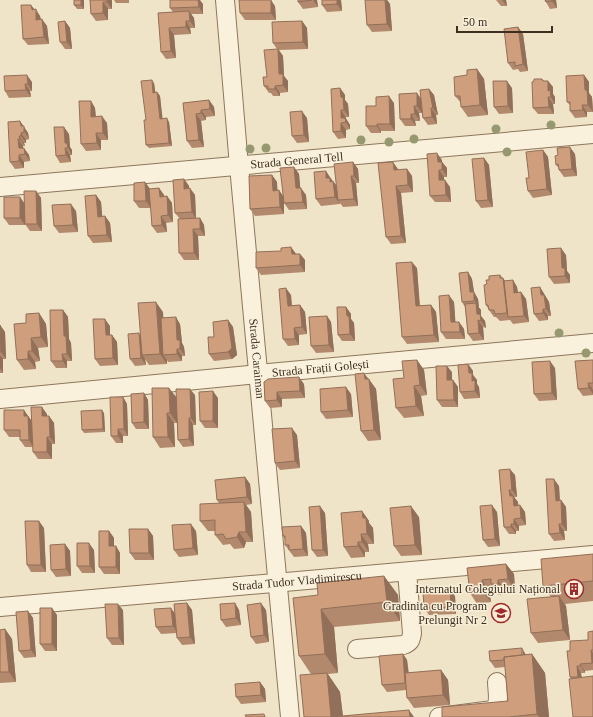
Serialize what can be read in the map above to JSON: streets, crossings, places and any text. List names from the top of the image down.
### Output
{
  "streets": {
    "street": [
      "Strada General Tell",
      "Strada Caraiman",
      "Strada Frații Golești",
      "Strada Tudor Vladimirescu"
    ]
  },
  "crossings": [
    ["Strada General Tell", "Strada Caraiman"],
    ["Strada Caraiman", "Strada Frații Golești"],
    ["Strada Caraiman", "Strada Tudor Vladimirescu"]
  ],
  "places": {
    "building": ["Internatul Colegiului Național"],
    "school or university": ["Gradinita cu Program Prelungit Nr 2"]
  },
  "scale_bar": "50 m"
}
